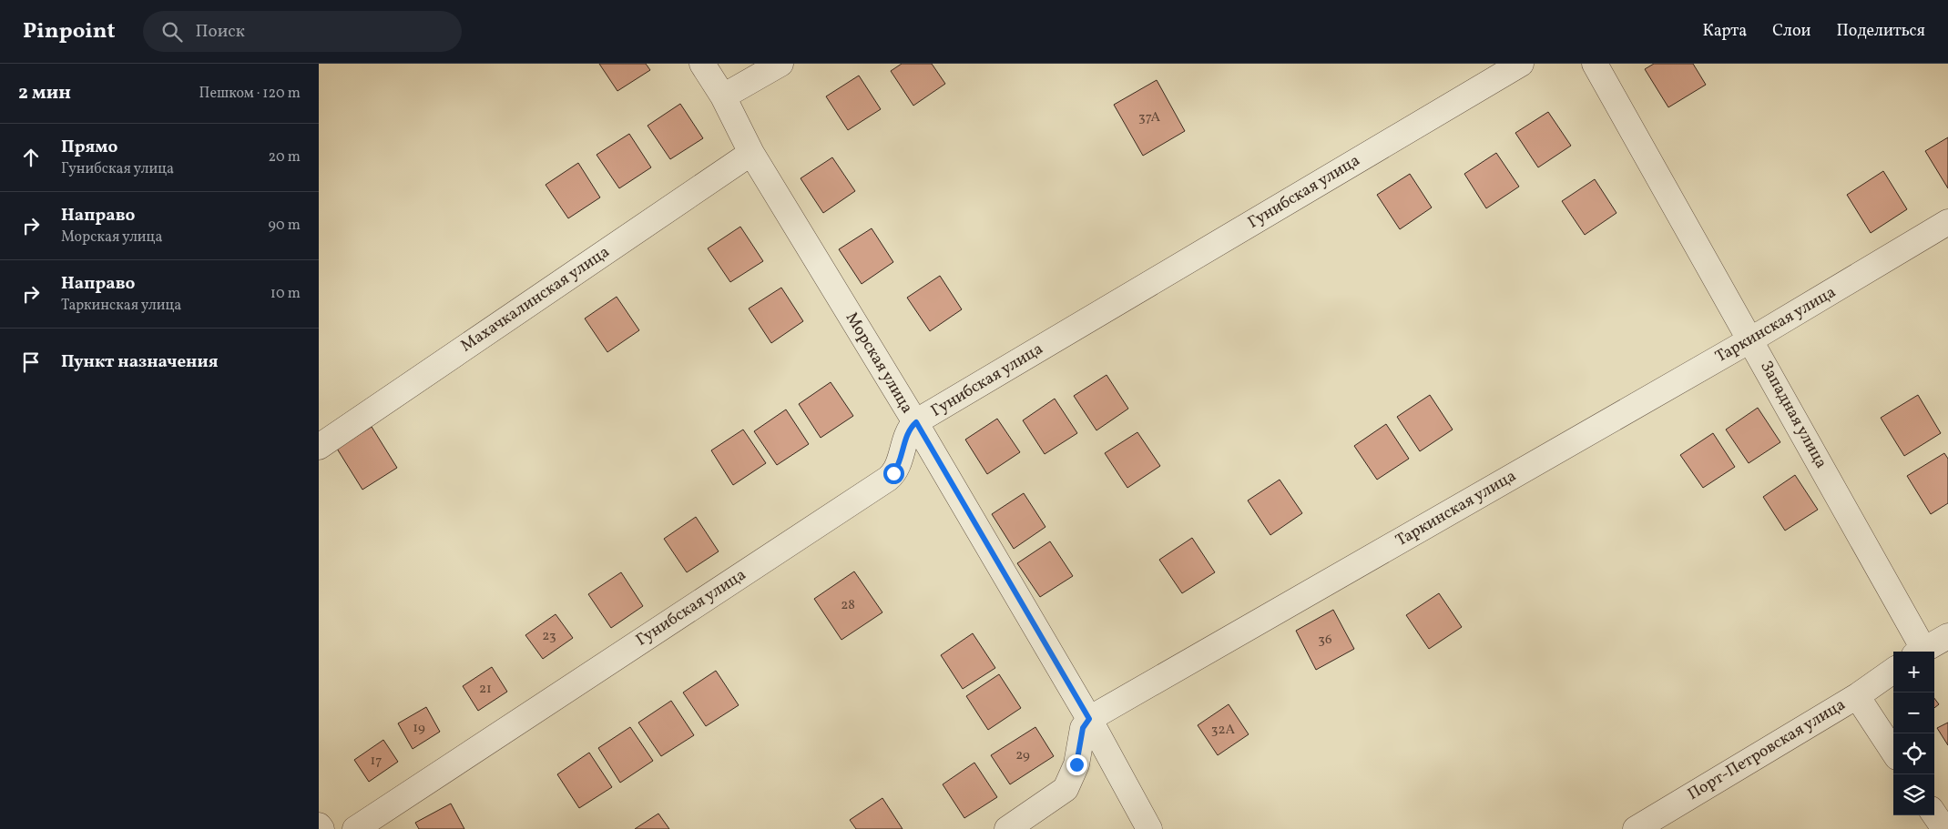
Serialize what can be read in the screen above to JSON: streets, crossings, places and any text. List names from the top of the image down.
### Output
{
  "streets": {
    "street": [
      "Гунибская улица",
      "Махачкалинская улица",
      "Таркинская улица",
      "Морская улица",
      "Западная улица",
      "Порт-Петровская улица"
    ]
  },
  "crossings": [
    ["Гунибская улица", "Морская улица"],
    ["Махачкалинская улица", "Морская улица"],
    ["Таркинская улица", "Морская улица"],
    ["Таркинская улица", "Западная улица"]
  ],
  "house_numbers": [
    "37А",
    "28",
    "23",
    "36",
    "21",
    "19",
    "32А",
    "29",
    "17"
  ],
  "page": {
    "header": "Pinpoint",
    "search": "Поиск",
    "nav": ["Карта", "Слои", "Поделиться"],
    "heading": ["2 мин", "Пешком · 120 m"],
    "list": [
      ["Прямо", "Гунибская улица", "20 m"],
      ["Направо", "Морская улица", "90 m"],
      ["Направо", "Таркинская улица", "10 m"],
      "Пункт назначения"
    ],
    "map_buttons": ["+", "−"]
  }
}
